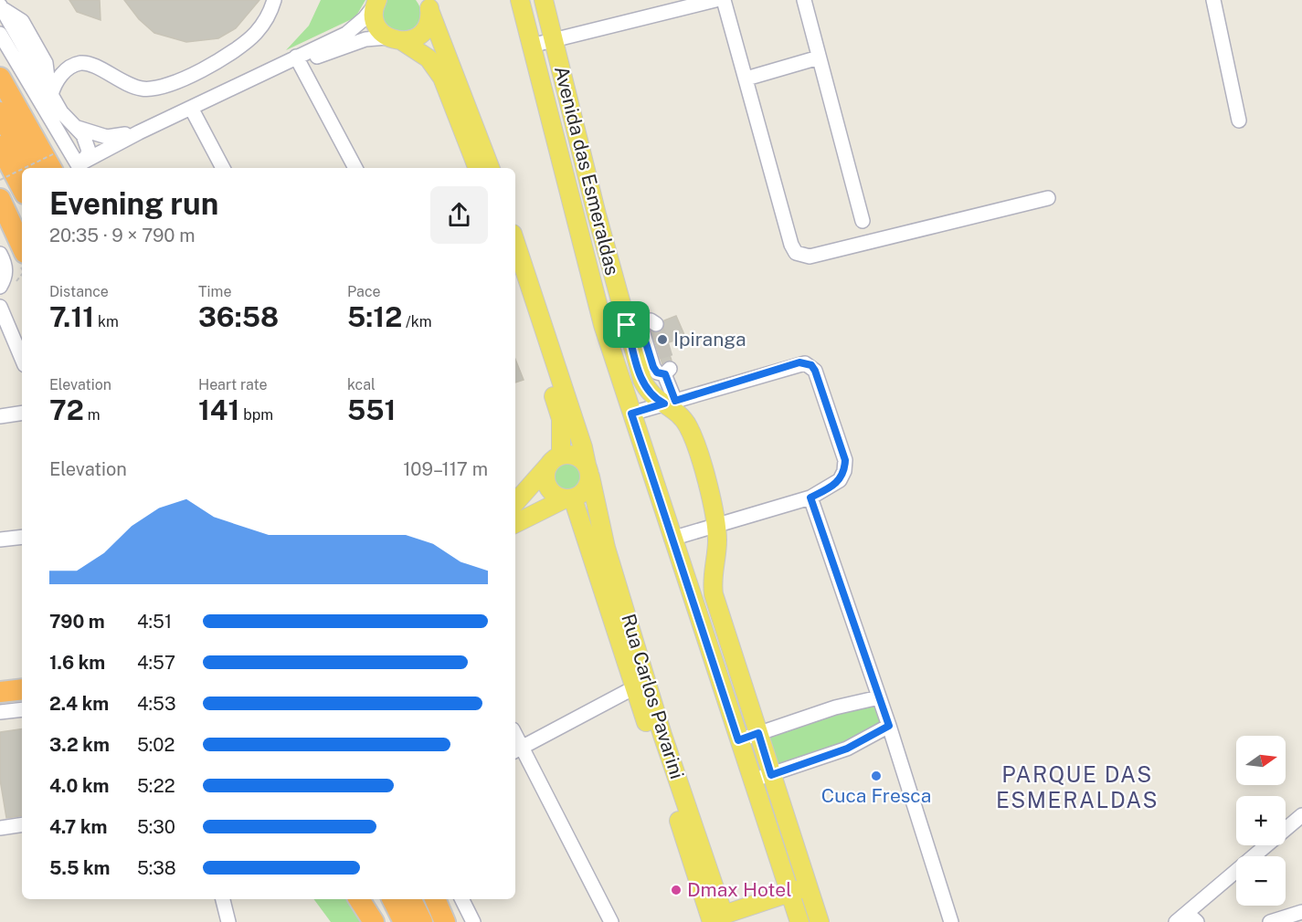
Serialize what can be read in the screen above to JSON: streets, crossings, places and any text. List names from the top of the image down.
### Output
{
  "streets": {
    "main road": ["Avenida das Esmeraldas", "Rua Carlos Pavarini"]
  },
  "districts": ["PARQUE DAS ESMERALDAS"],
  "places": ["Ipiranga", "Cuca Fresca", "Dmax Hotel"],
  "north": "right",
  "page": {
    "heading": ["Evening run", "20:35 · 9 × 790 m"],
    "stats": [
      ["Distance", "7.11 km"],
      ["Time", "36:58"],
      ["Pace", "5:12 /km"],
      ["Elevation", "72 m"],
      ["Heart rate", "141 bpm"],
      ["kcal", "551"]
    ],
    "chart": ["Elevation", "109–117 m"],
    "list": [
      {
        "name": "790 m",
        "note": "4:51"
      },
      {
        "name": "1.6 km",
        "note": "4:57"
      },
      {
        "name": "2.4 km",
        "note": "4:53"
      },
      {
        "name": "3.2 km",
        "note": "5:02"
      },
      {
        "name": "4.0 km",
        "note": "5:22"
      },
      {
        "name": "4.7 km",
        "note": "5:30"
      },
      {
        "name": "5.5 km",
        "note": "5:38"
      }
    ],
    "map_buttons": ["+", "−"]
  }
}
